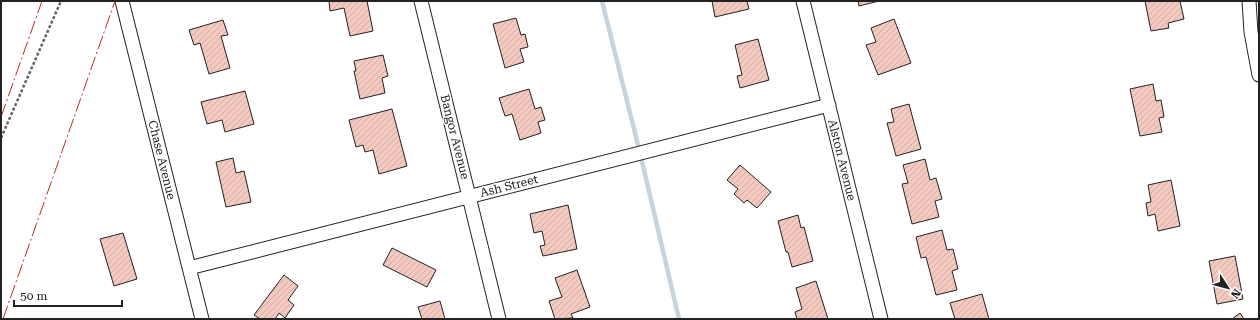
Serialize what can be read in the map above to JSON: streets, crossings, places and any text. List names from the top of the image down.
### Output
{
  "streets": {
    "street": [
      "Bangor Avenue",
      "Chase Avenue",
      "Alston Avenue",
      "Ash Street"
    ]
  },
  "crossings": [
    ["Bangor Avenue", "Ash Street"],
    ["Chase Avenue", "Ash Street"],
    ["Alston Avenue", "Ash Street"]
  ],
  "scale_bar": "50 m",
  "north": "bottom right"
}
